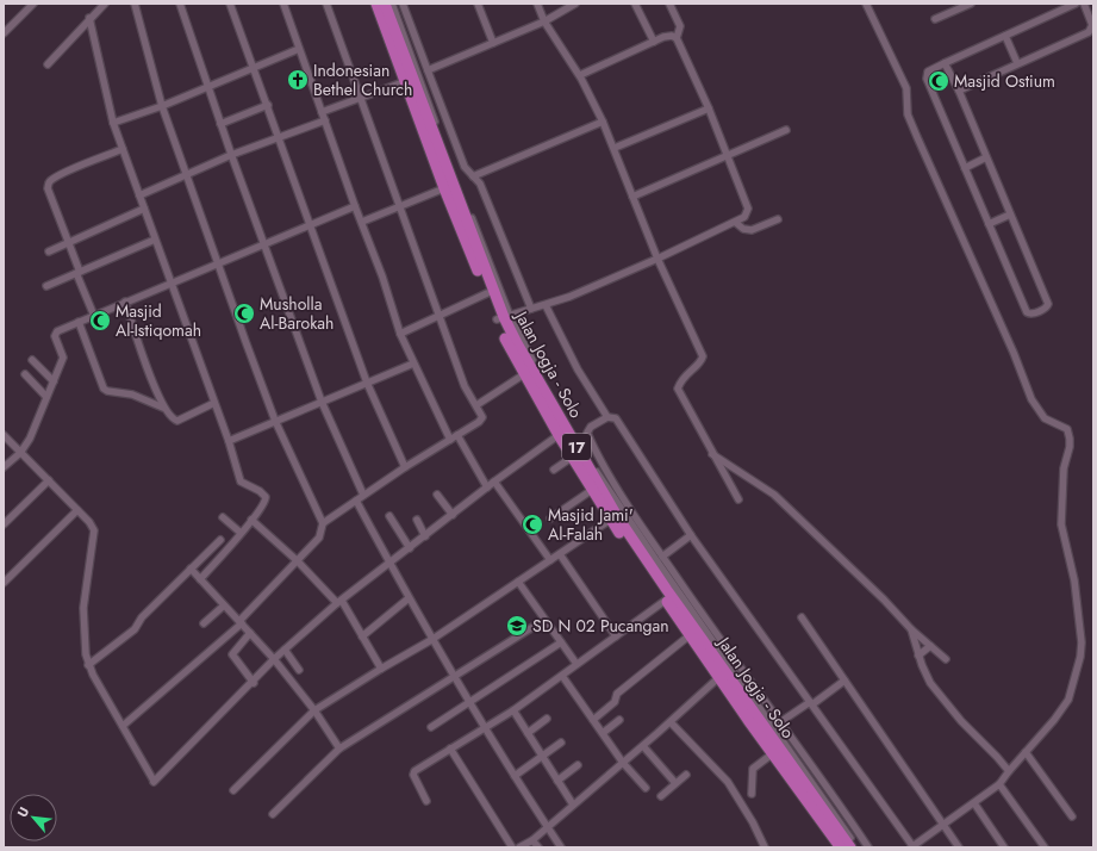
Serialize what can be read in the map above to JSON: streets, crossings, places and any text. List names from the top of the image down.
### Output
{
  "streets": {
    "highway": ["Jalan Jogja - Solo", "17"]
  },
  "places": {
    "church": ["Indonesian Bethel Church"],
    "mosque": [
      "Masjid Ostium",
      "Musholla Al-Barokah",
      "Masjid Al-Istiqomah",
      "Masjid Jami' Al-Falah"
    ],
    "school or university": ["SD N 02 Pucangan"]
  },
  "north": "top left"
}
